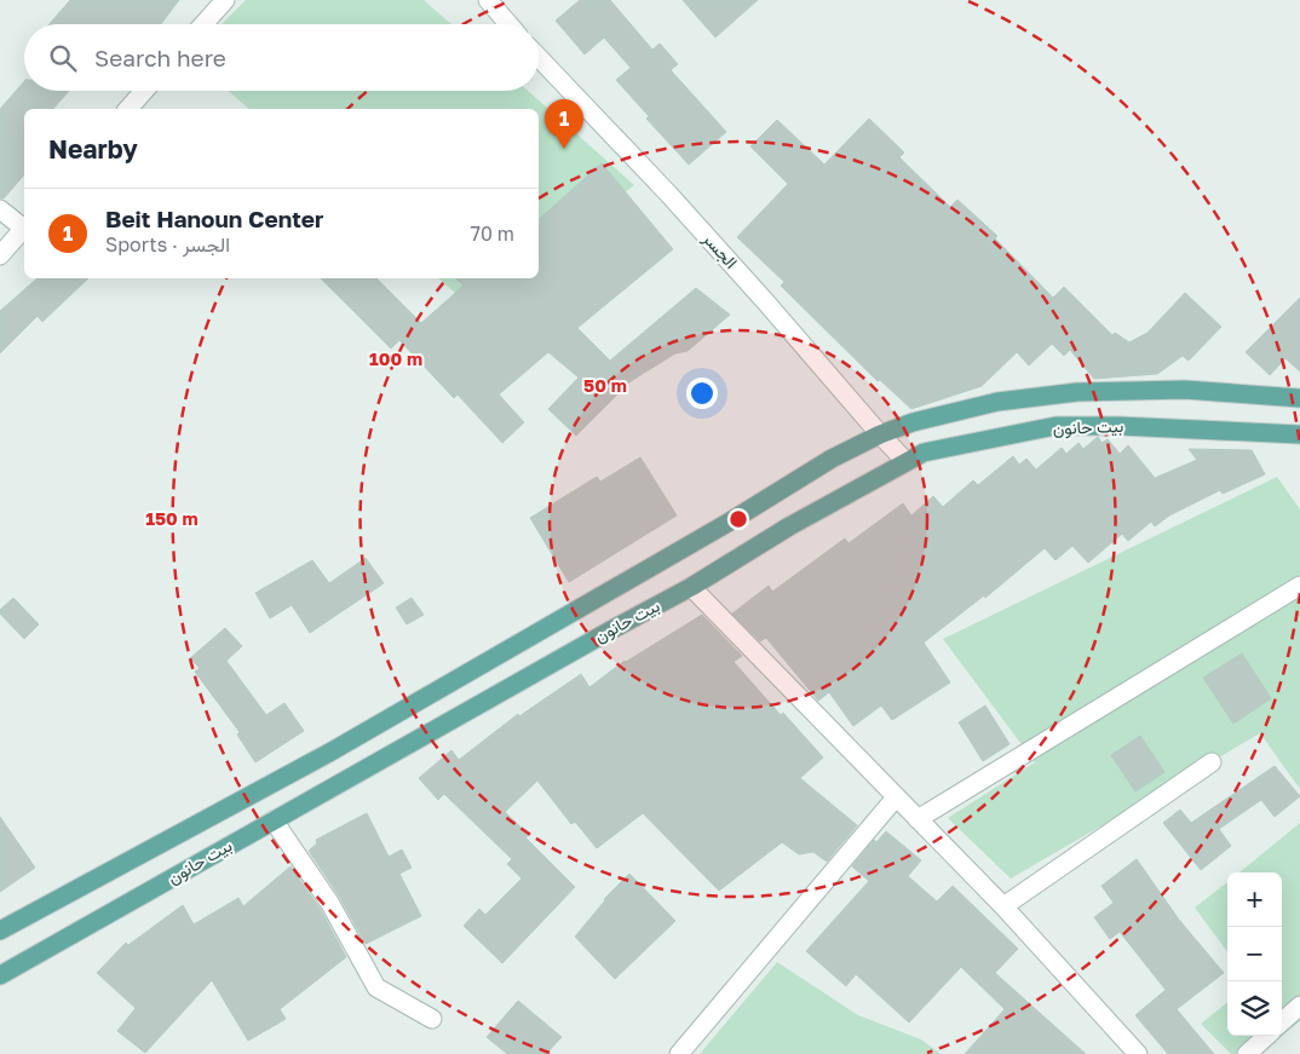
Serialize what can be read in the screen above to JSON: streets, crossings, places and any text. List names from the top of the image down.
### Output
{
  "streets": {
    "main road": ["بيت حانون"],
    "street": ["الجسر"]
  },
  "crossings": [
    ["الجسر", "بيت حانون"]
  ],
  "page": {
    "search": "Search here",
    "pins": "1",
    "heading": "Nearby",
    "list": [
      {
        "mark": "1",
        "name": "Beit Hanoun Center",
        "note": "Sports · الجسر",
        "value": "70 m"
      }
    ],
    "map_buttons": ["+", "−"]
  },
  "rings": ["100 m", "50 m", "150 m"]
}
